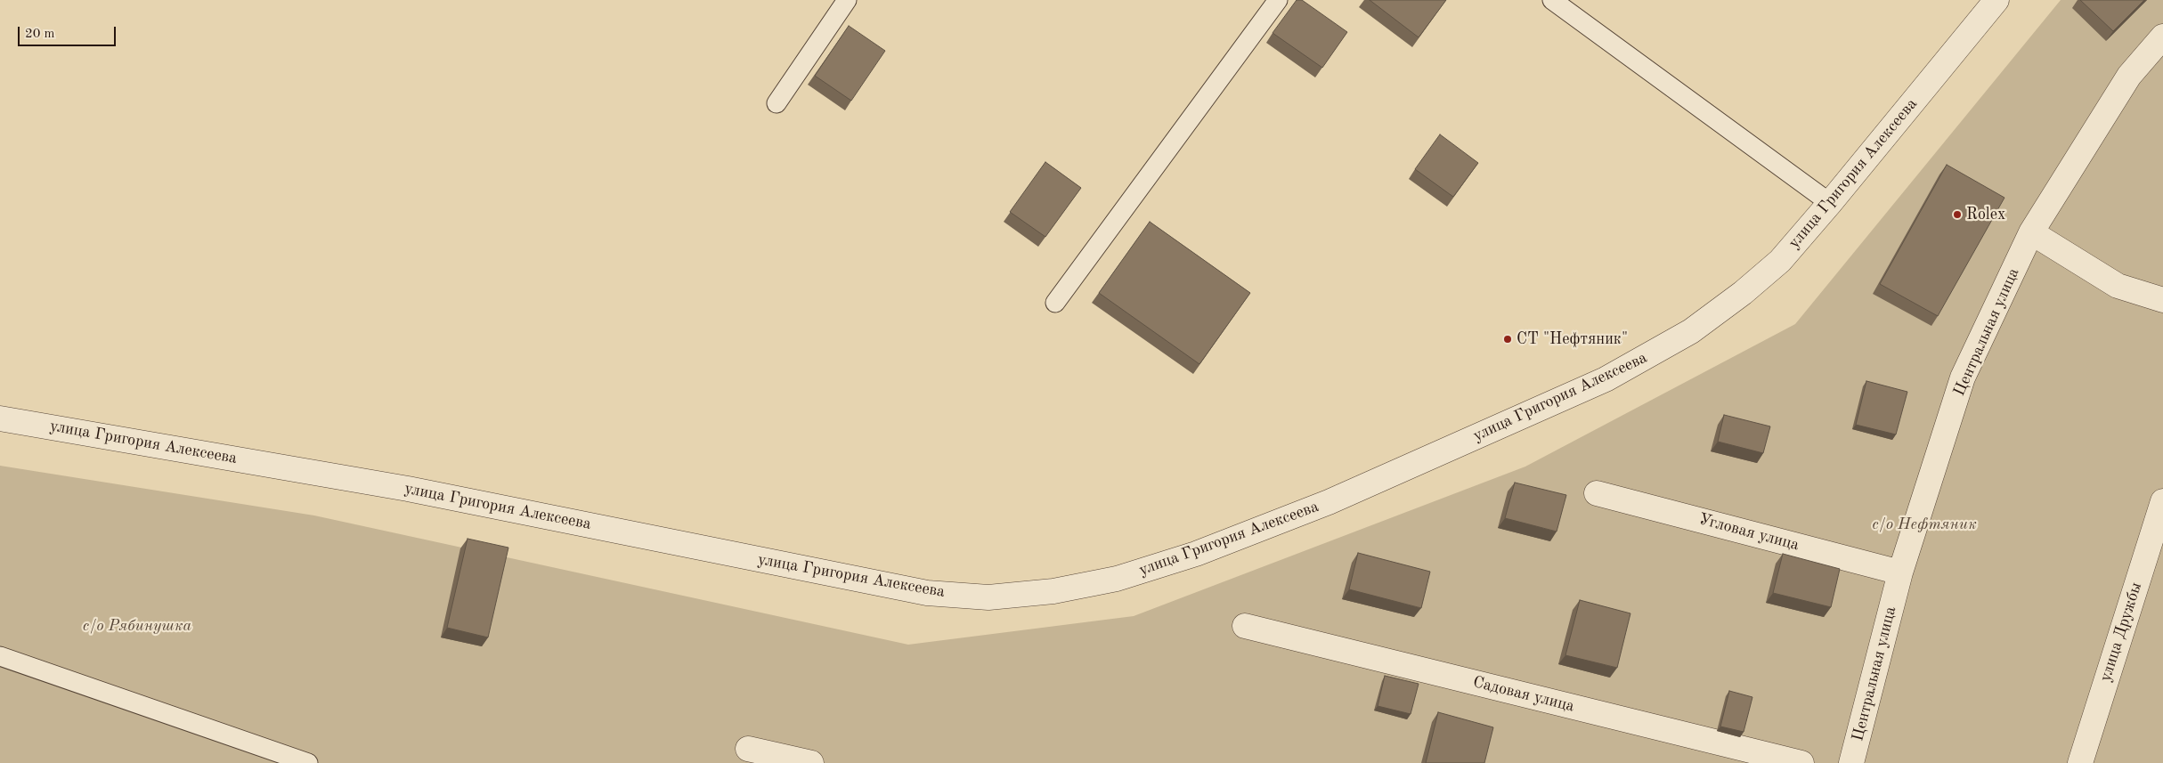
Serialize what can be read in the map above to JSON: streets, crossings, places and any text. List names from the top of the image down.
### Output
{
  "streets": {
    "street": [
      "улица Григория Алексеева",
      "Центральная улица",
      "Угловая улица",
      "улица Дружбы",
      "Садовая улица"
    ]
  },
  "crossings": [
    ["Центральная улица", "Угловая улица"]
  ],
  "parks": ["с/о Нефтяник", "с/о Рябинушка"],
  "places": ["Rolex", "СТ \"Нефтяник\""],
  "scale_bar": "20 m"
}
